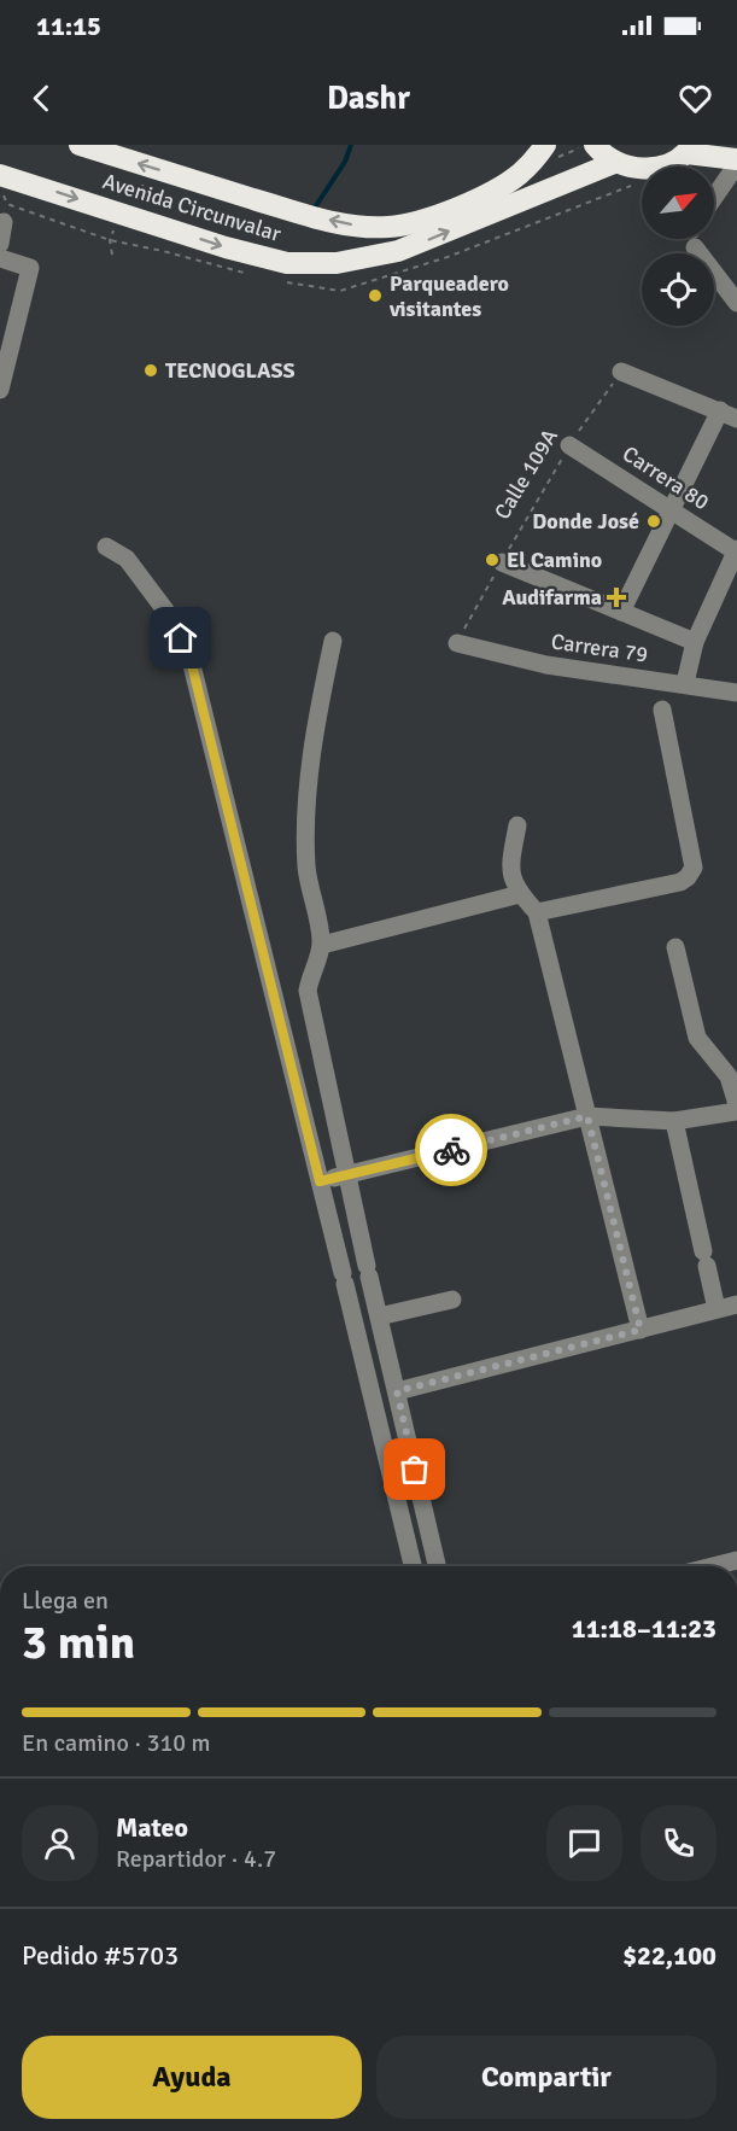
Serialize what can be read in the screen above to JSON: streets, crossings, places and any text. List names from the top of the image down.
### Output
{
  "streets": {
    "highway": ["Avenida Circunvalar"],
    "street": ["Carrera 80", "Carrera 79"],
    "path": ["Calle 109A"]
  },
  "crossings": [
    ["Calle 109A", "Carrera 80"],
    ["Calle 109A", "Carrera 79"]
  ],
  "places": {
    "other": [
      "Parqueadero visitantes",
      "TECNOGLASS",
      "Donde José",
      "El Camino"
    ],
    "health": ["Audifarma"]
  },
  "north": "top right",
  "page": {
    "status": "11:15",
    "header": "Dashr",
    "heading": ["3 min", "Llega en", "11:18–11:23"],
    "panel": [
      "Mateo",
      "Repartidor · 4.7",
      "Pedido #5703",
      "$22,100"
    ],
    "bar": "En camino · 310 m",
    "buttons": ["Ayuda", "Compartir"]
  }
}
